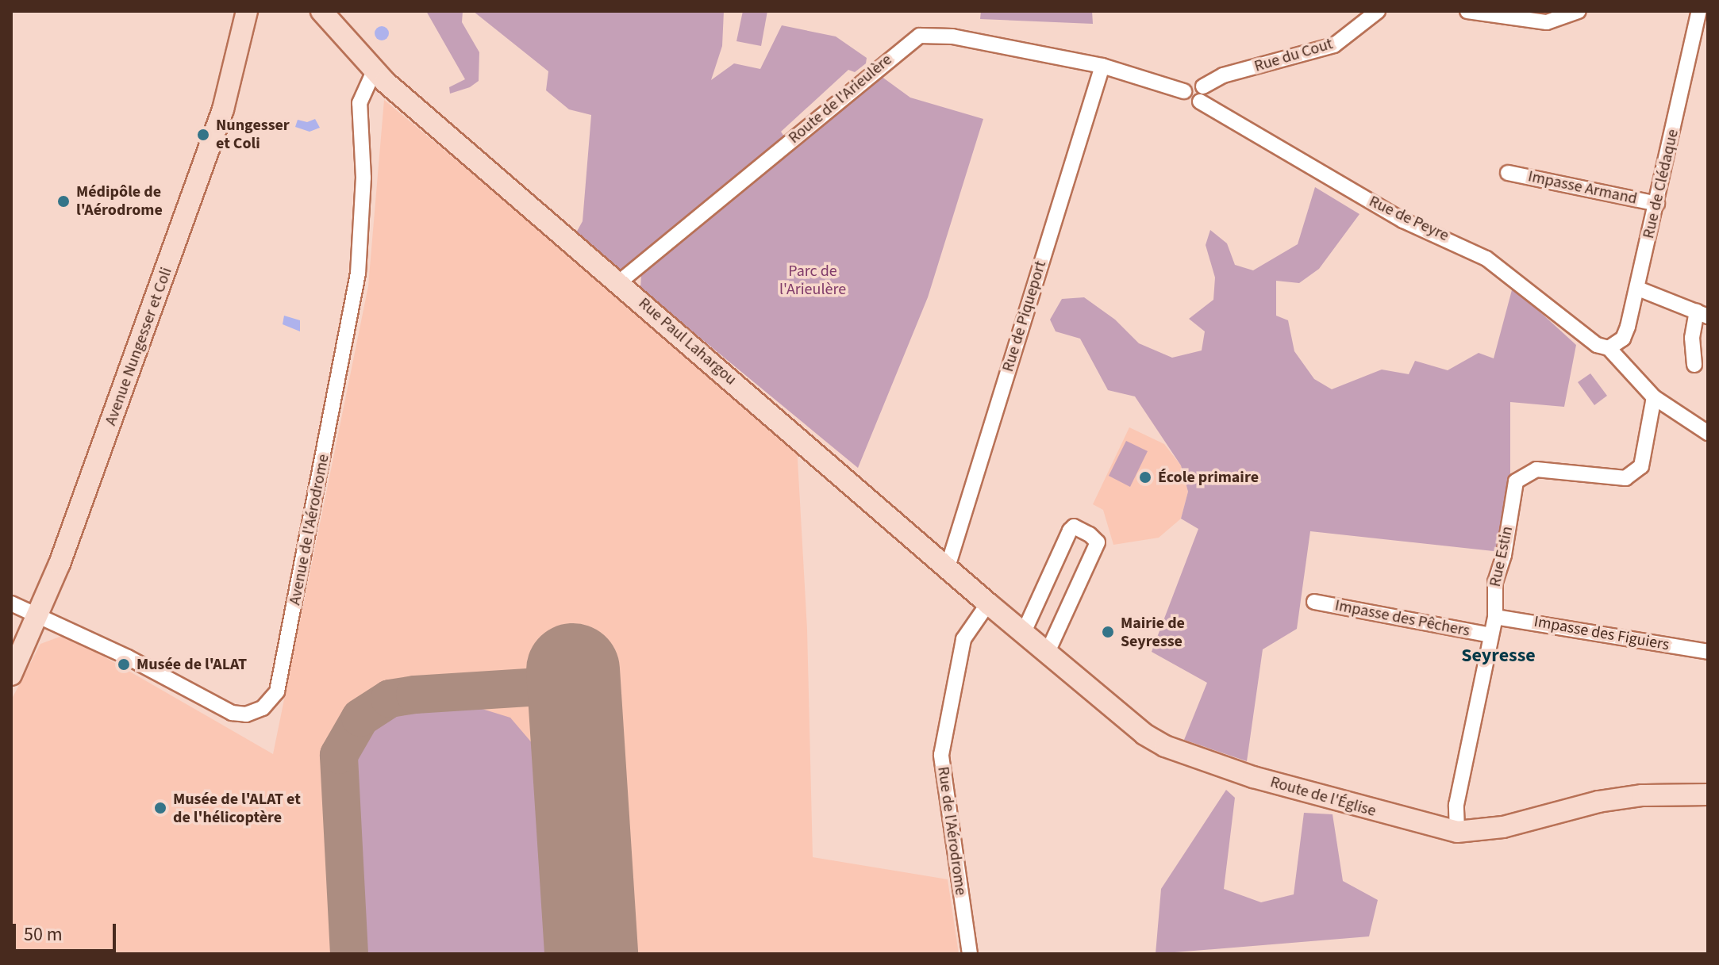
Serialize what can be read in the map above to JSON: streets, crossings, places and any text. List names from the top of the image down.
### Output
{
  "streets": {
    "street": [
      "Rue du Cout",
      "Route de l'Arieulère",
      "Rue de Clédaque",
      "Impasse Armand",
      "Rue de Peyre",
      "Rue de Piqueport",
      "Rue Paul Lahargou",
      "Avenue Nungesser et Coli",
      "Avenue de l'Aérodrome",
      "Rue Estin",
      "Impasse des Pêchers",
      "Impasse des Figuiers",
      "Route de l'Église",
      "Rue de l'Aérodrome"
    ]
  },
  "crossings": [
    ["Route de l'Arieulère", "Rue de Peyre"],
    ["Route de l'Arieulère", "Rue de Piqueport"],
    ["Route de l'Arieulère", "Rue Paul Lahargou"],
    ["Rue de Clédaque", "Impasse Armand"],
    ["Rue de Clédaque", "Rue de Peyre"],
    ["Rue de Peyre", "Rue de Piqueport"],
    ["Rue de Peyre", "Rue Estin"],
    ["Rue de Piqueport", "Rue Paul Lahargou"],
    ["Rue Paul Lahargou", "Avenue de l'Aérodrome"],
    ["Rue Paul Lahargou", "Route de l'Église"],
    ["Rue Paul Lahargou", "Rue de l'Aérodrome"],
    ["Avenue Nungesser et Coli", "Avenue de l'Aérodrome"],
    ["Rue Estin", "Impasse des Pêchers"],
    ["Rue Estin", "Impasse des Figuiers"],
    ["Rue Estin", "Route de l'Église"],
    ["Route de l'Église", "Rue de l'Aérodrome"]
  ],
  "districts": ["Seyresse"],
  "parks": ["Parc de l'Arieulère"],
  "places": [
    "Nungesser et Coli",
    "Médipôle de l'Aérodrome",
    "École primaire",
    "Mairie de Seyresse",
    "Musée de l'ALAT",
    "Musée de l'ALAT et de l'hélicoptère"
  ],
  "scale_bar": "50 m"
}
